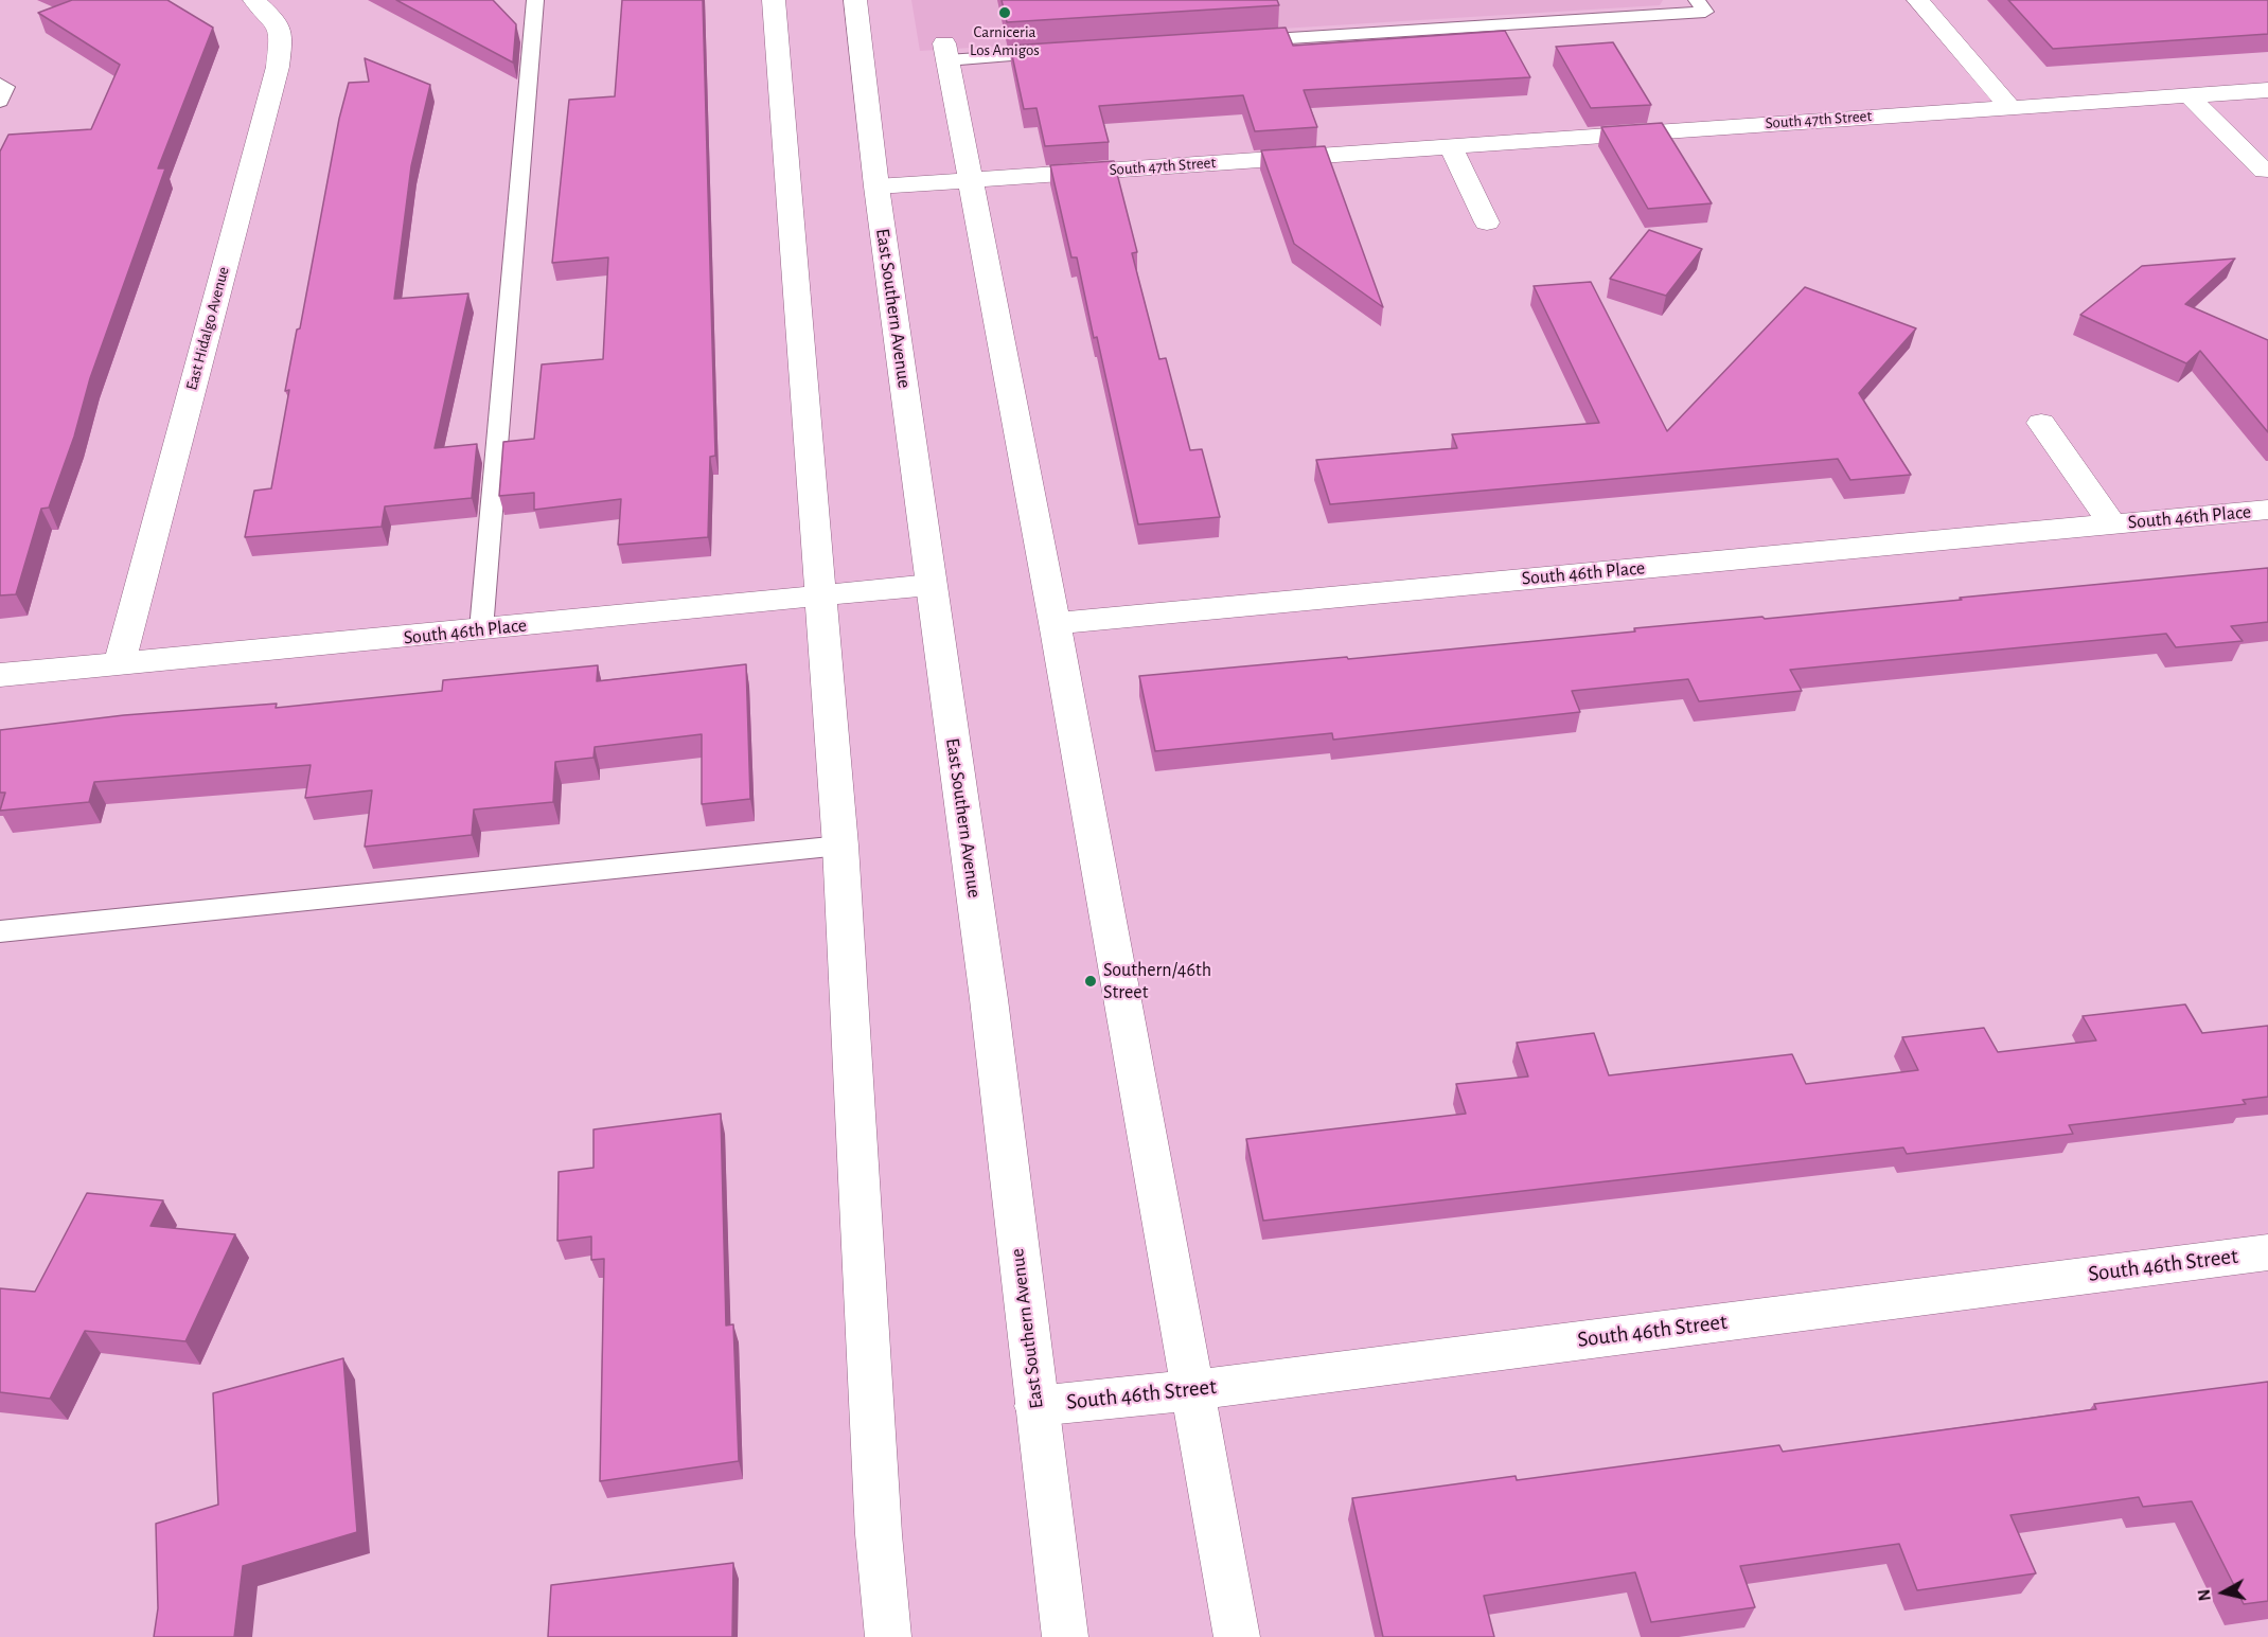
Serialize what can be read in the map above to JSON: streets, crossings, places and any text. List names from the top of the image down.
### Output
{
  "streets": {
    "street": [
      "South 47th Street",
      "East Southern Avenue",
      "East Hidalgo Avenue",
      "South 46th Place",
      "South 46th Street"
    ]
  },
  "crossings": [
    ["South 47th Street", "East Southern Avenue"],
    ["East Southern Avenue", "South 46th Place"],
    ["East Southern Avenue", "South 46th Street"],
    ["East Hidalgo Avenue", "South 46th Place"]
  ],
  "places": ["Carniceria Los Amigos", "Southern/46th Street"],
  "north": "left"
}
